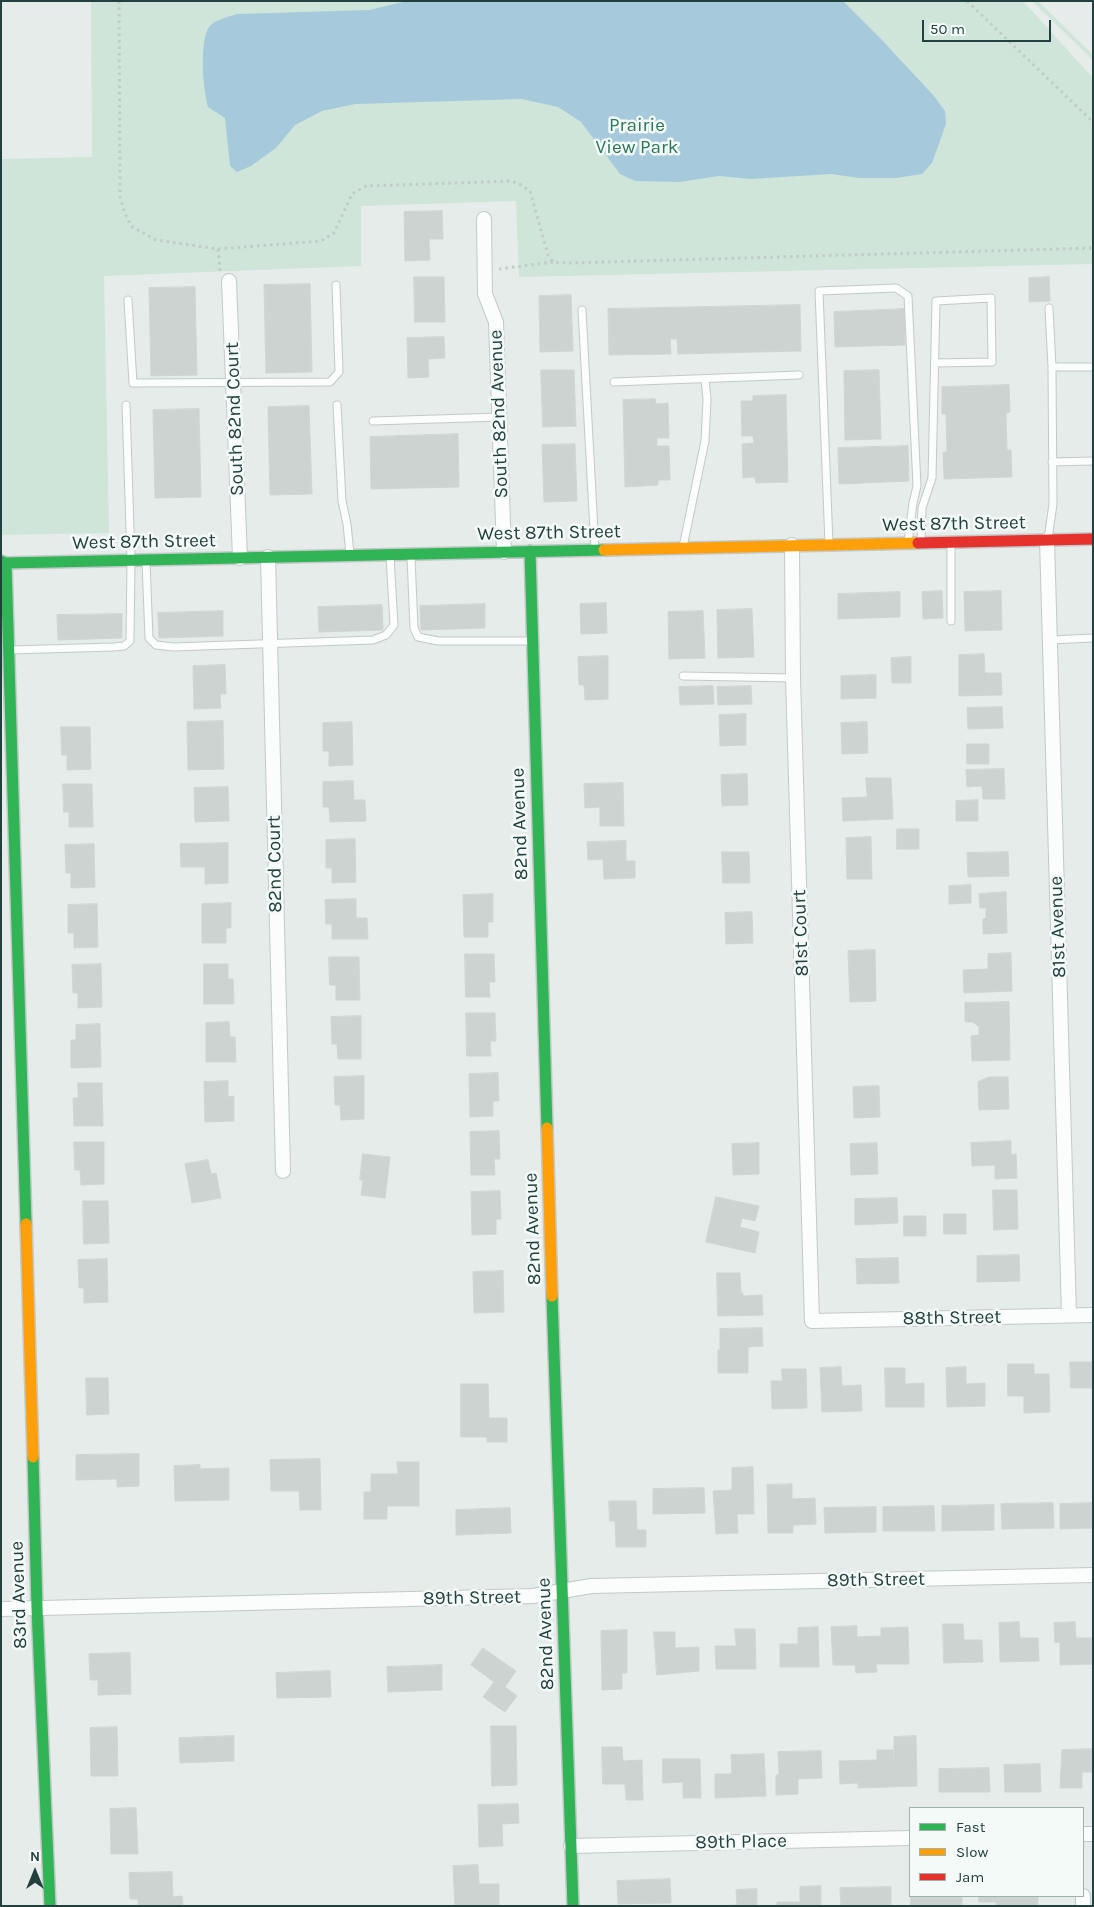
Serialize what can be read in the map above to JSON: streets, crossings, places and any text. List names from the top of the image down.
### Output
{
  "streets": {
    "street": [
      "South 82nd Avenue",
      "South 82nd Court",
      "West 87th Street",
      "82nd Avenue",
      "82nd Court",
      "81st Avenue",
      "81st Court",
      "88th Street",
      "89th Street",
      "83rd Avenue",
      "89th Place"
    ]
  },
  "crossings": [
    ["South 82nd Avenue", "West 87th Street"],
    ["South 82nd Court", "West 87th Street"],
    ["West 87th Street", "82nd Avenue"],
    ["West 87th Street", "82nd Court"],
    ["West 87th Street", "81st Avenue"],
    ["West 87th Street", "81st Court"],
    ["West 87th Street", "83rd Avenue"],
    ["82nd Avenue", "89th Street"],
    ["82nd Avenue", "89th Place"],
    ["81st Avenue", "88th Street"],
    ["81st Court", "88th Street"],
    ["89th Street", "83rd Avenue"]
  ],
  "parks": ["Prairie View Park"],
  "legend": ["Fast", "Slow", "Jam"],
  "scale_bar": "50 m",
  "north": "top"
}
